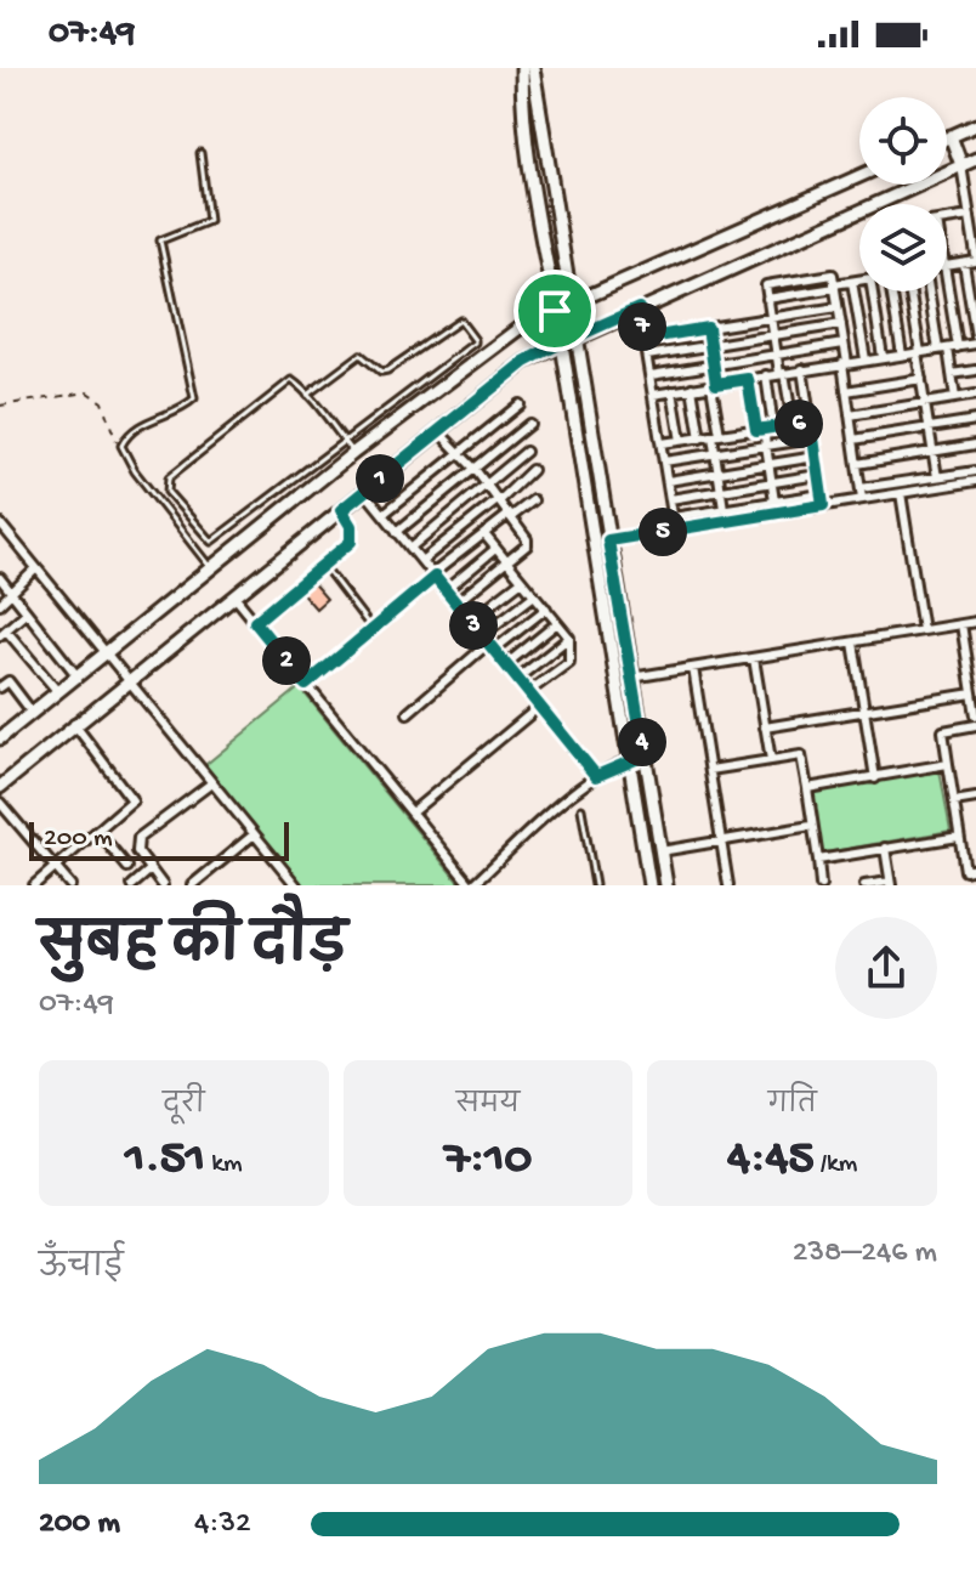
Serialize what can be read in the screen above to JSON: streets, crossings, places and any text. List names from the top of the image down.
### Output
{
  "scale_bar": "200 m",
  "page": {
    "status": "07:49",
    "pins": [
      "7",
      "6",
      "1",
      "5",
      "3",
      "2",
      "4"
    ],
    "scale": "200 m",
    "heading": ["सुबह की दौड़", "07:49"],
    "stats": [
      ["दूरी", "1.51 km"],
      ["समय", "7:10"],
      ["गति", "4:45 /km"]
    ],
    "chart": ["ऊँचाई", "238–246 m"],
    "list": [
      {
        "name": "200 m",
        "note": "4:32"
      }
    ]
  }
}
